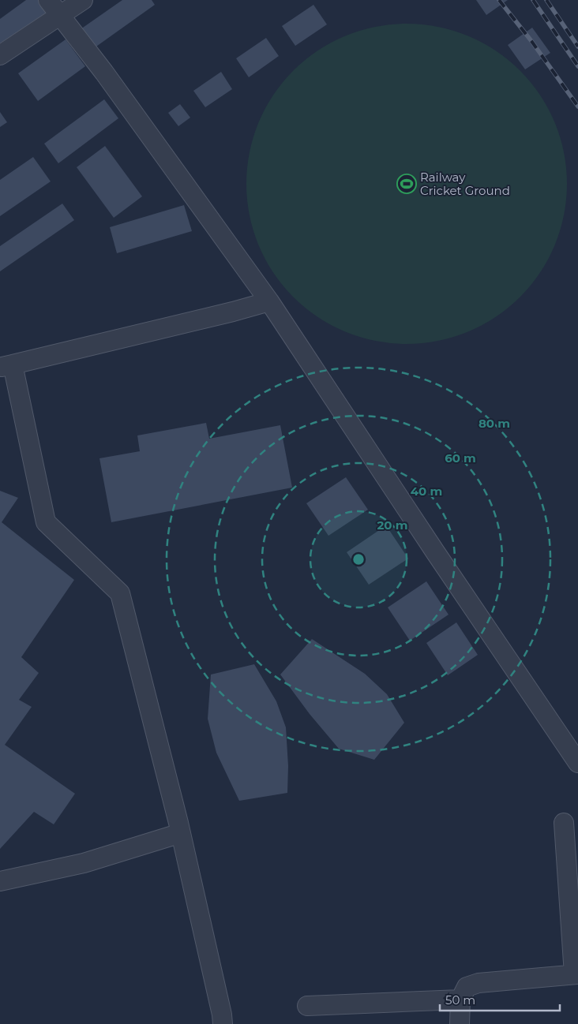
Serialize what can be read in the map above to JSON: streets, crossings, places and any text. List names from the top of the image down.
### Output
{
  "places": {
    "sports": ["Railway Cricket Ground"]
  },
  "scale_bar": "50 m",
  "rings": [
    "80 m",
    "60 m",
    "40 m",
    "20 m"
  ]
}
